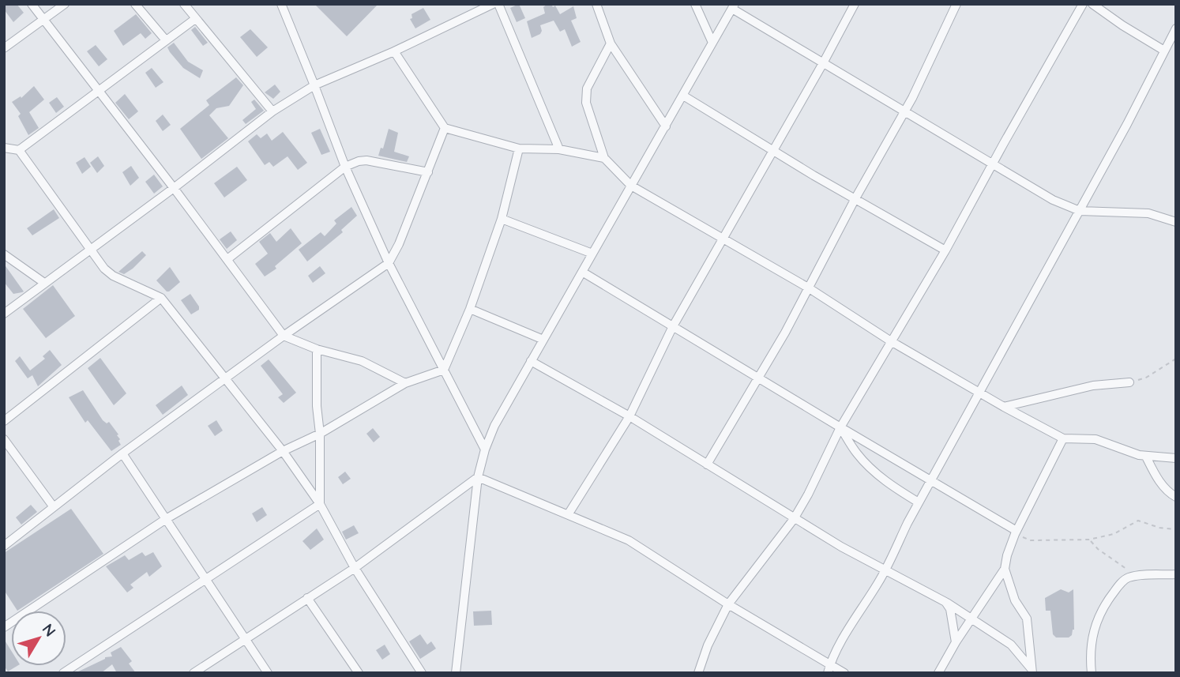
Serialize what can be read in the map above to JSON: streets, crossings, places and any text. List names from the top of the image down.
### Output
{
  "north": "top right"
}
